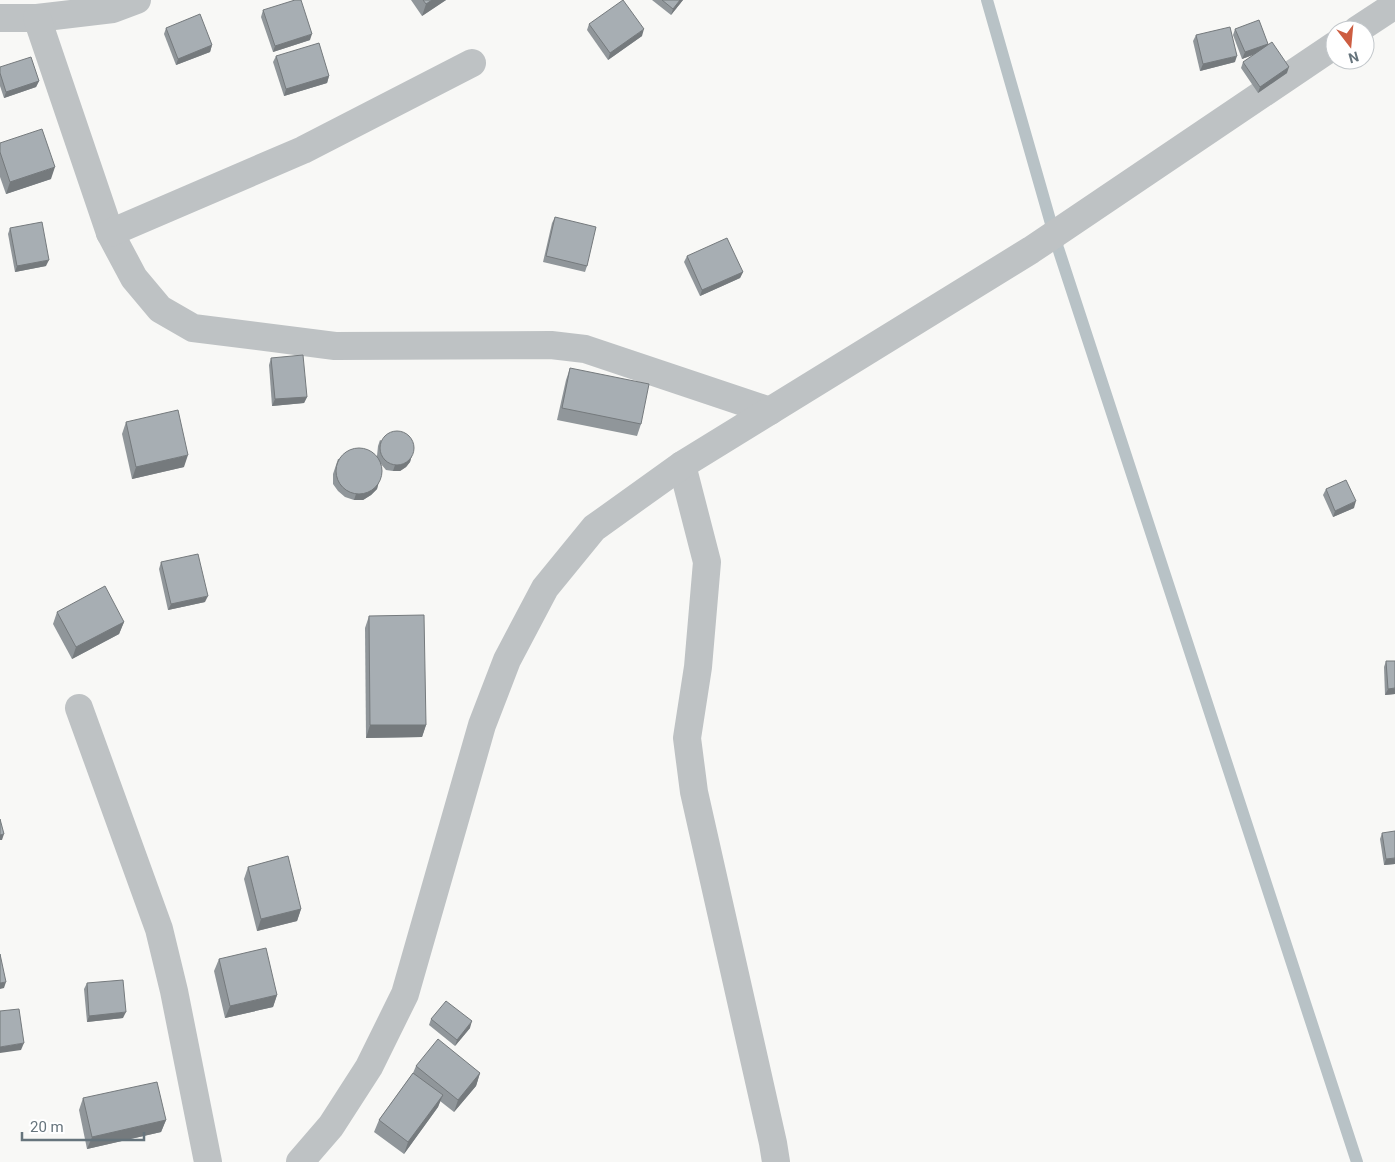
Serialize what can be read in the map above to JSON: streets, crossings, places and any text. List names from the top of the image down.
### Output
{
  "scale_bar": "20 m",
  "north": "bottom"
}
